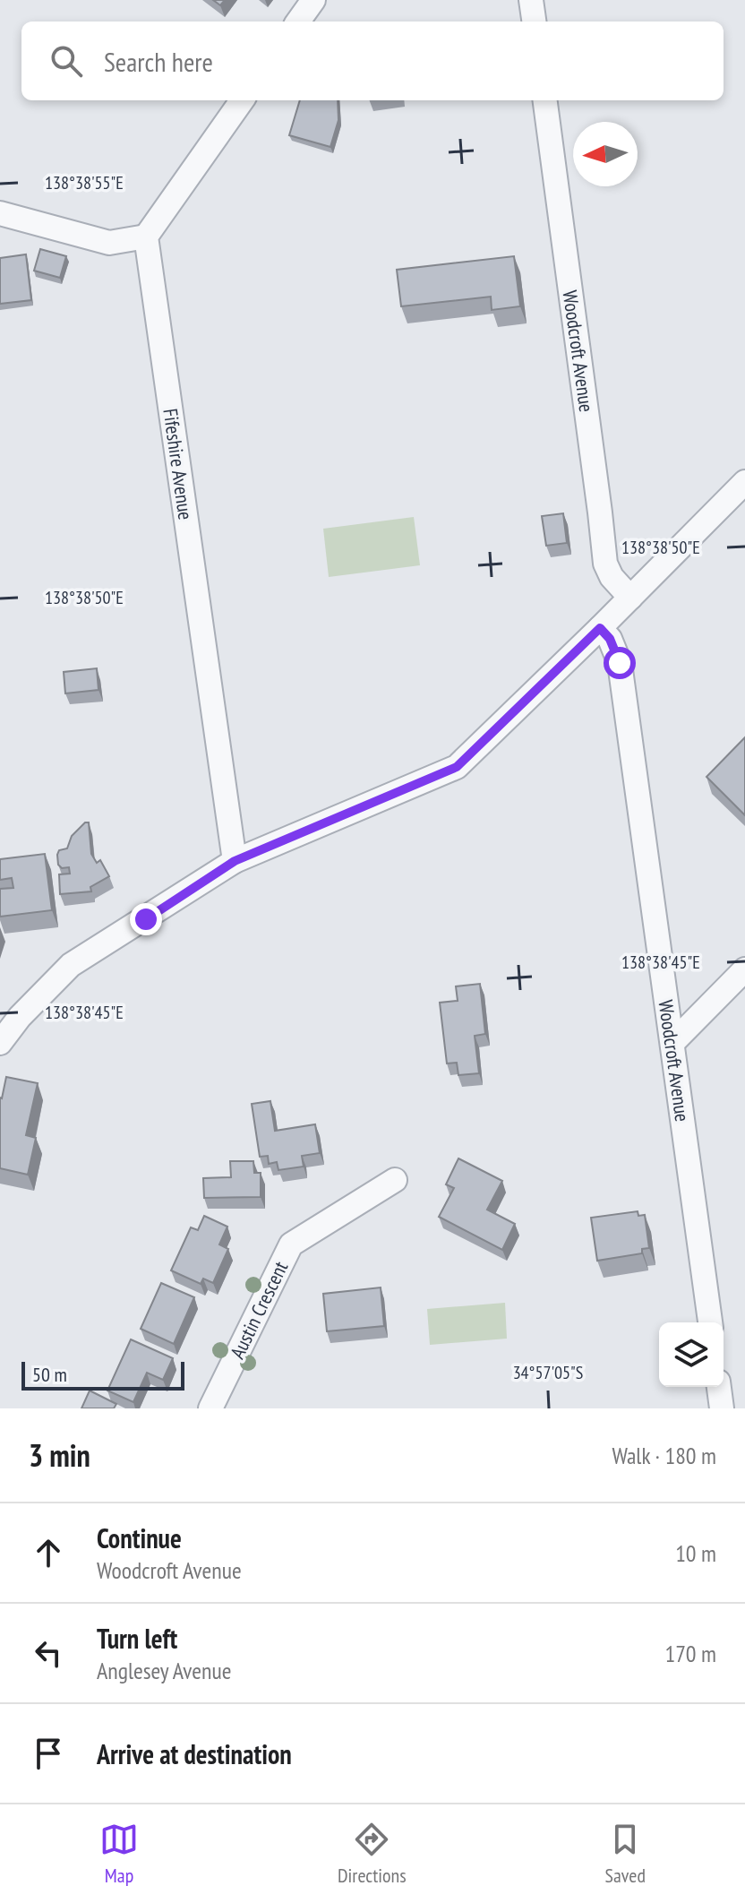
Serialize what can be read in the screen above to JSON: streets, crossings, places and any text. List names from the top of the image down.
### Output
{
  "streets": {
    "street": ["Woodcroft Avenue", "Fifeshire Avenue", "Austin Crescent"]
  },
  "scale_bar": "50 m",
  "north": "left",
  "page": {
    "search": "Search here",
    "scale": "50 m",
    "heading": ["3 min", "Walk · 180 m"],
    "list": [
      ["Continue", "Woodcroft Avenue", "10 m"],
      ["Turn left", "Anglesey Avenue", "170 m"],
      "Arrive at destination"
    ],
    "nav": ["Map", "Directions", "Saved"]
  },
  "coordinates": [
    "138°38'55\"E",
    "138°38'50\"E",
    "138°38'45\"E",
    "34°57'05\"S"
  ]
}
